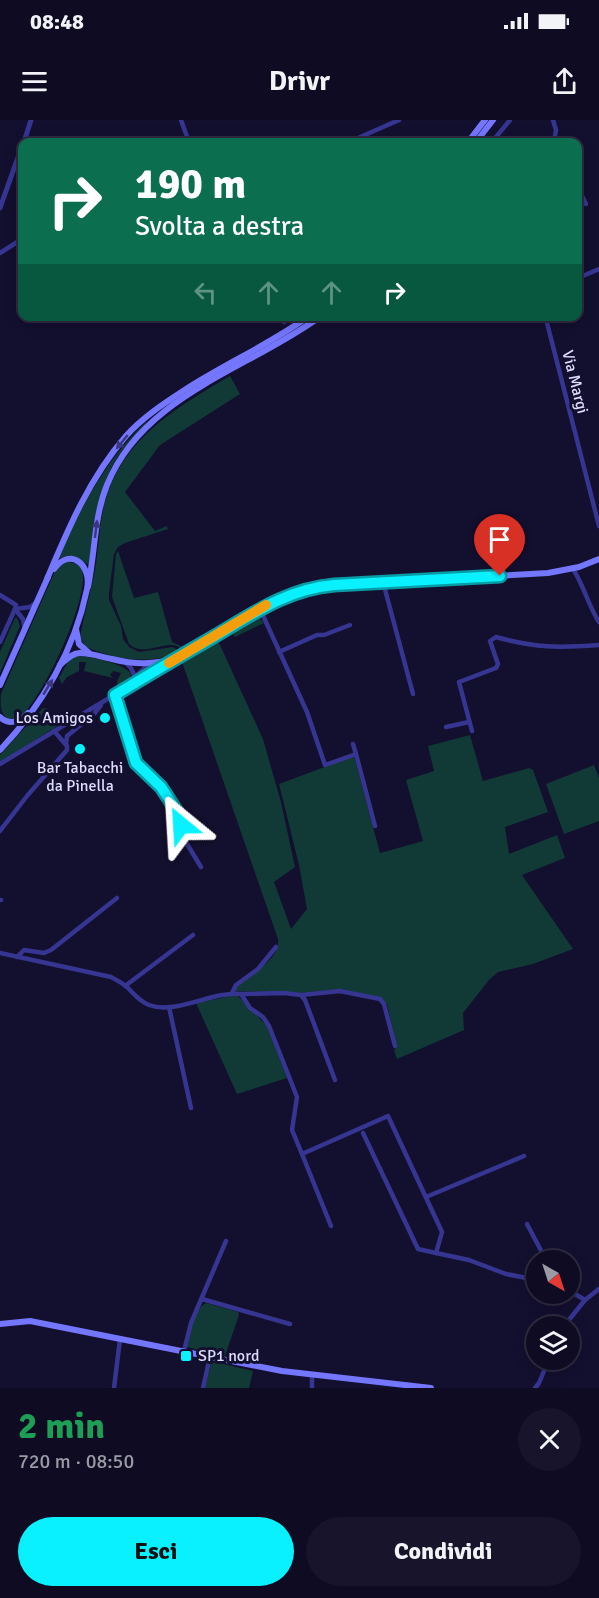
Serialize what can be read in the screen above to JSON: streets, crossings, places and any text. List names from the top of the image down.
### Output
{
  "streets": {
    "street": ["Via Margi"]
  },
  "places": {
    "other": ["Los Amigos", "Bar Tabacchi da Pinella"],
    "transit": ["SP1 nord"]
  },
  "north": "bottom right",
  "page": {
    "status": "08:48",
    "header": "Drivr",
    "turn": ["190 m", "Svolta a destra"],
    "heading": ["2 min", "720 m · 08:50"],
    "buttons": ["Esci", "Condividi"]
  }
}
